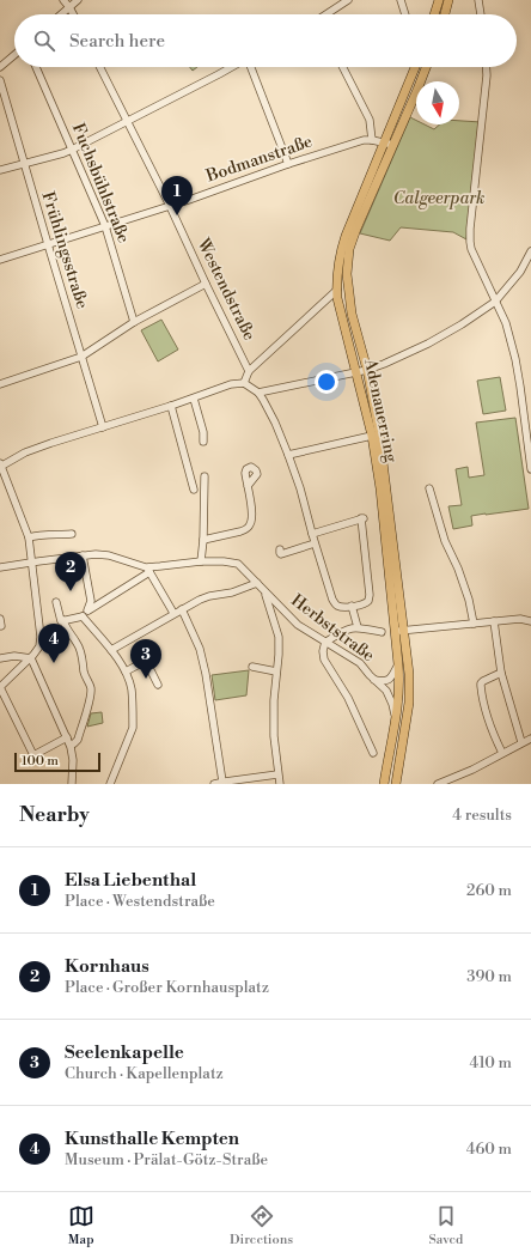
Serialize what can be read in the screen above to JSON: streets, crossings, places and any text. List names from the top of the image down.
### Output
{
  "streets": {
    "main road": ["Adenauerring"],
    "street": [
      "Bodmanstraße",
      "Fuchsbühlstraße",
      "Frühlingsstraße",
      "Westendstraße",
      "Herbststraße"
    ]
  },
  "crossings": [
    ["Bodmanstraße", "Fuchsbühlstraße"],
    ["Bodmanstraße", "Frühlingsstraße"],
    ["Bodmanstraße", "Westendstraße"],
    ["Bodmanstraße", "Adenauerring"],
    ["Adenauerring", "Herbststraße"]
  ],
  "parks": ["Calgeerpark"],
  "scale_bar": "100 m",
  "north": "bottom",
  "page": {
    "search": "Search here",
    "pins": [
      "1",
      "2",
      "4",
      "3"
    ],
    "scale": "100 m",
    "heading": ["Nearby", "4 results"],
    "list": [
      {
        "mark": "1",
        "name": "Elsa Liebenthal",
        "note": "Place · Westendstraße",
        "value": "260 m"
      },
      {
        "mark": "2",
        "name": "Kornhaus",
        "note": "Place · Großer Kornhausplatz",
        "value": "390 m"
      },
      {
        "mark": "3",
        "name": "Seelenkapelle",
        "note": "Church · Kapellenplatz",
        "value": "410 m"
      },
      {
        "mark": "4",
        "name": "Kunsthalle Kempten",
        "note": "Museum · Prälat-Götz-Straße",
        "value": "460 m"
      }
    ],
    "nav": ["Map", "Directions", "Saved"]
  }
}
